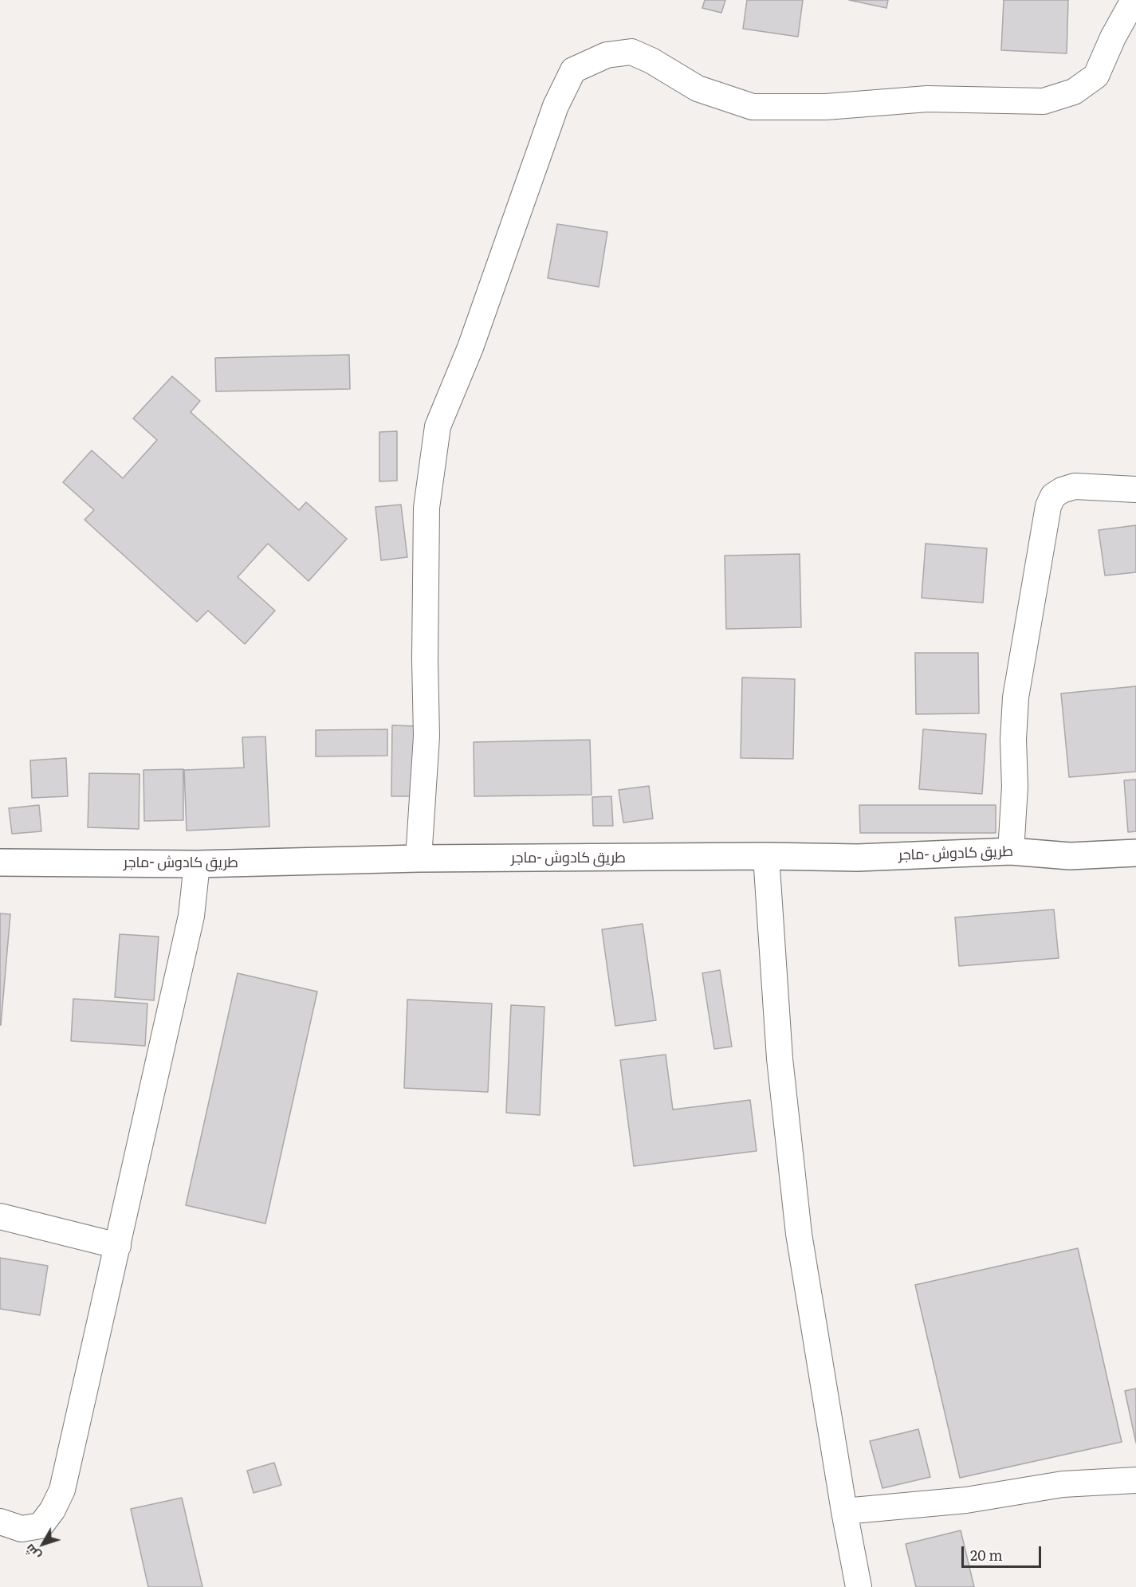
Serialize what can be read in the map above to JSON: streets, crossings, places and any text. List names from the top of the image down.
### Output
{
  "streets": {
    "highway": ["طريق كادوش -ماجر"]
  },
  "scale_bar": "20 m",
  "north": "bottom left"
}
